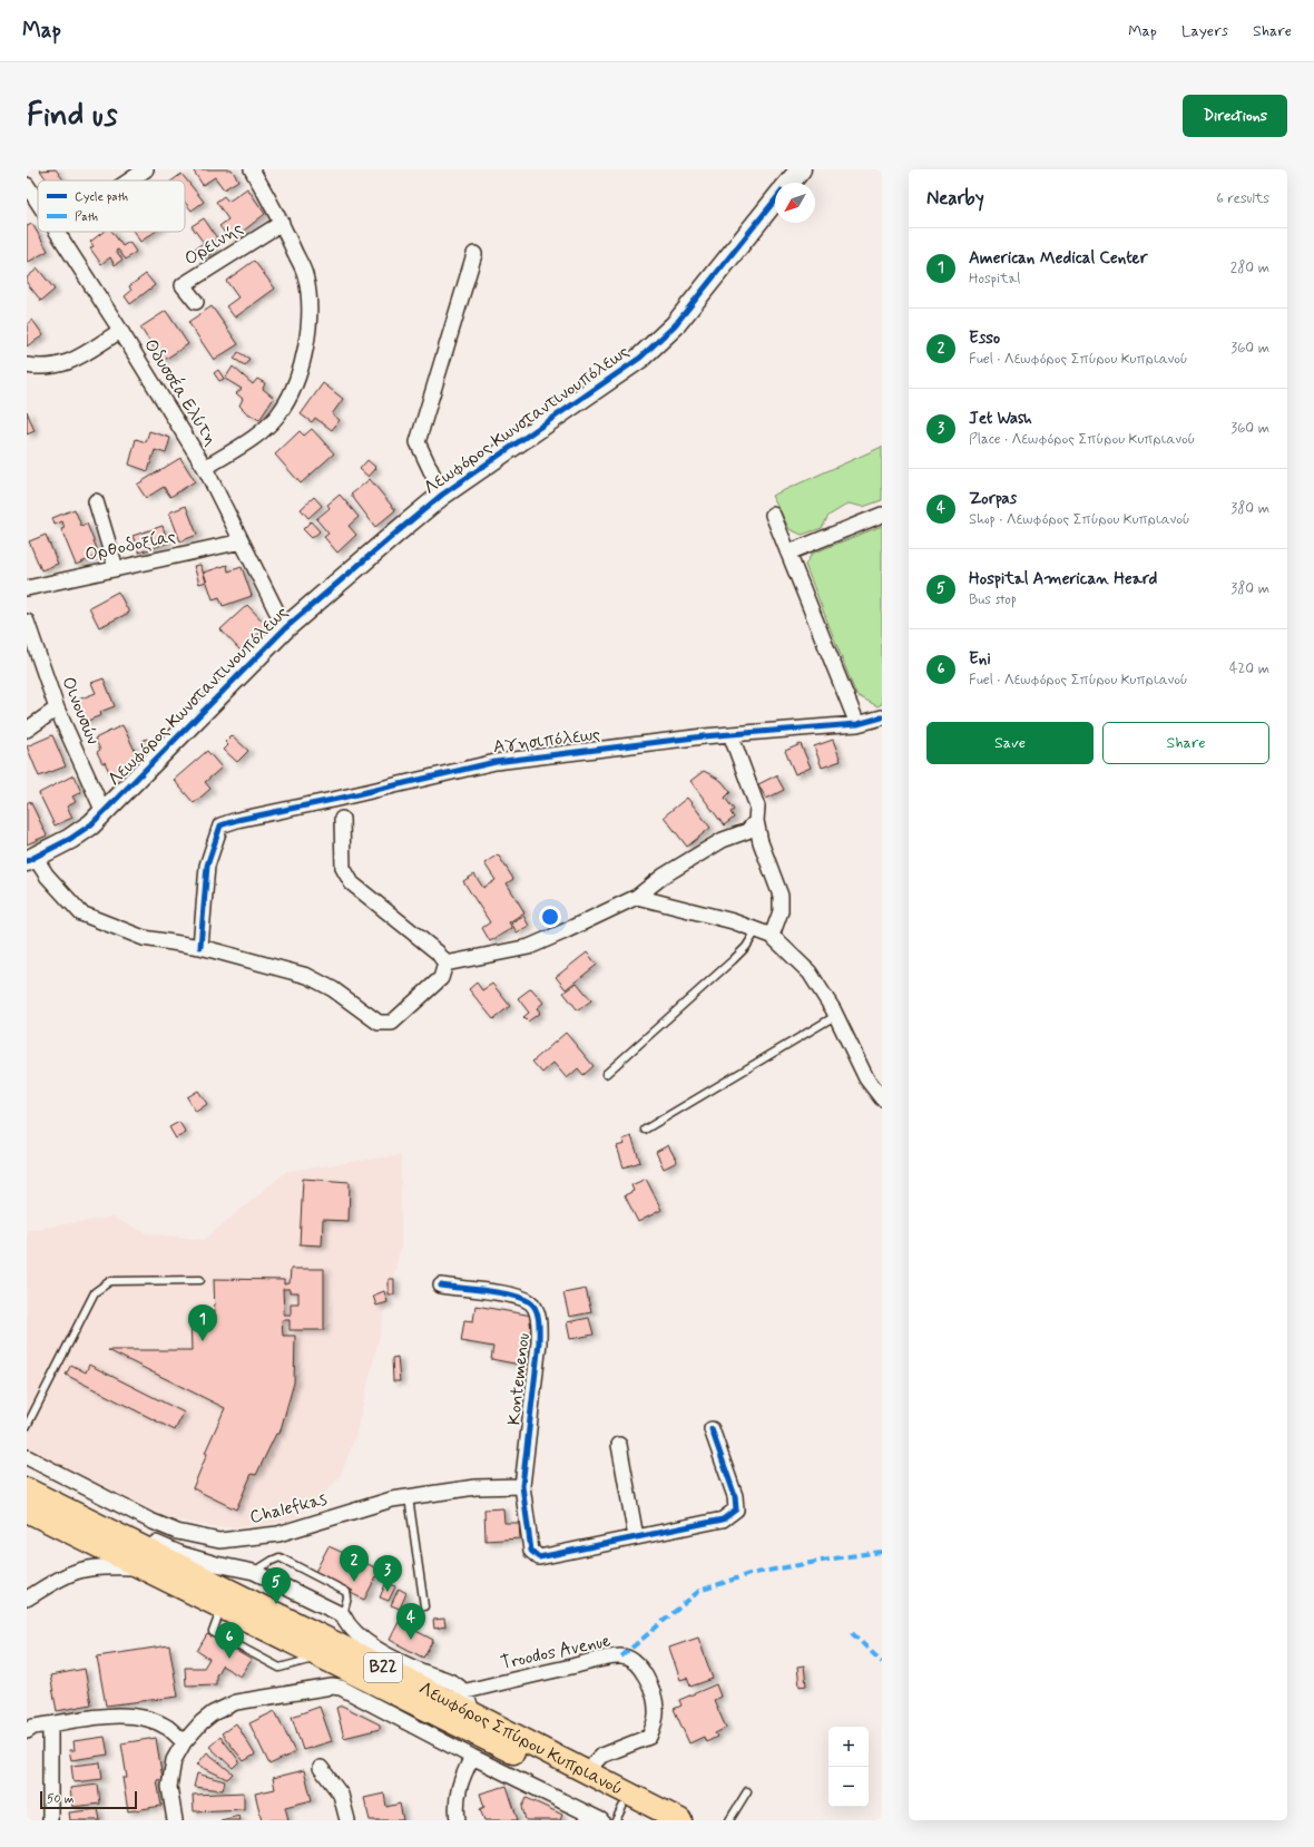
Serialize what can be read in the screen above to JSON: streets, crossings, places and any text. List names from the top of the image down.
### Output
{
  "streets": {
    "main road": ["B22", "Λεωφόρος Σπύρου Κυπριανού"],
    "street": [
      "Ορεινής",
      "Οδυσσέα Ελύτη",
      "Λεωφόρος Κωνσταντινουπόλεως",
      "Ορθοδοξίας",
      "Οινουσών",
      "Αγησιπόλεως",
      "Kontemenou",
      "Chalefkas",
      "Troodos Avenue"
    ]
  },
  "crossings": [
    ["Οδυσσέα Ελύτη", "Λεωφόρος Κωνσταντινουπόλεως"],
    ["Οδυσσέα Ελύτη", "Ορθοδοξίας"],
    ["Λεωφόρος Κωνσταντινουπόλεως", "Οινουσών"],
    ["Kontemenou", "Chalefkas"],
    ["Troodos Avenue", "Λεωφόρος Σπύρου Κυπριανού"]
  ],
  "legend": ["Cycle path", "Path"],
  "scale_bar": "50 m",
  "north": "bottom left",
  "page": {
    "header": "Map",
    "nav": ["Map", "Layers", "Share"],
    "buttons": [
      "Directions",
      ["Save", "Share"]
    ],
    "title": "Find us",
    "heading": ["Nearby", "6 results"],
    "list": [
      {
        "mark": "1",
        "name": "American Medical Center",
        "note": "Hospital",
        "value": "280 m"
      },
      {
        "mark": "2",
        "name": "Esso",
        "note": "Fuel · Λεωφόρος Σπύρου Κυπριανού",
        "value": "360 m"
      },
      {
        "mark": "3",
        "name": "Jet Wash",
        "note": "Place · Λεωφόρος Σπύρου Κυπριανού",
        "value": "360 m"
      },
      {
        "mark": "4",
        "name": "Zorpas",
        "note": "Shop · Λεωφόρος Σπύρου Κυπριανού",
        "value": "380 m"
      },
      {
        "mark": "5",
        "name": "Hospital American Heard",
        "note": "Bus stop",
        "value": "380 m"
      },
      {
        "mark": "6",
        "name": "Eni",
        "note": "Fuel · Λεωφόρος Σπύρου Κυπριανού",
        "value": "420 m"
      }
    ],
    "pins": [
      "1",
      "2",
      "3",
      "5",
      "4",
      "6"
    ],
    "map_buttons": ["+", "−"],
    "scale": "50 m"
  }
}
